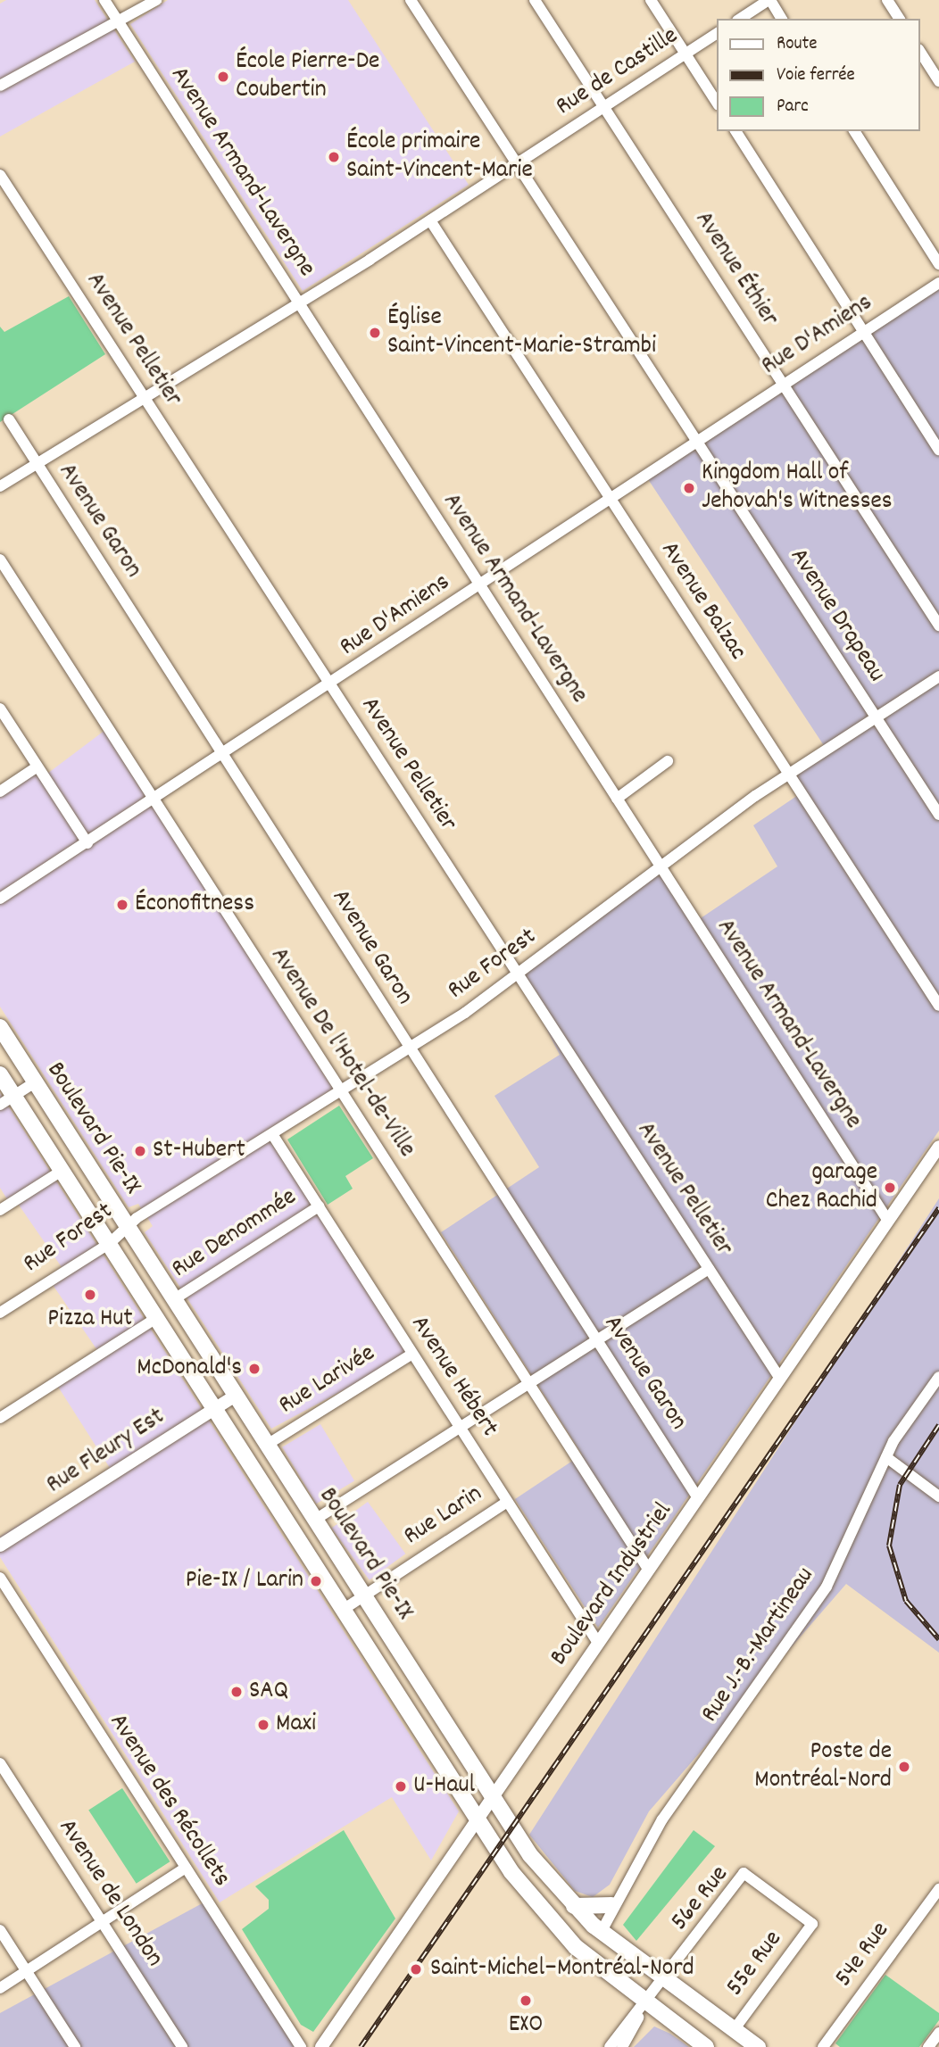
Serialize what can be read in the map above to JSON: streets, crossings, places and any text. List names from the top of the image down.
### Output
{
  "streets": {
    "main road": ["Boulevard Pie-IX"],
    "street": [
      "Rue de Castille",
      "Avenue Armand-Lavergne",
      "Avenue Éthier",
      "Rue D'Amiens",
      "Avenue Pelletier",
      "Avenue Garon",
      "Avenue Balzac",
      "Avenue Drapeau",
      "Rue Forest",
      "Avenue De l'Hotel-de-Ville",
      "Rue Denommée",
      "Avenue Hébert",
      "Rue Larivée",
      "Rue Fleury Est",
      "Rue Larin",
      "Boulevard Industriel",
      "Rue J.-B.-Martineau",
      "Avenue des Récollets",
      "Avenue de London",
      "56e Rue",
      "54e Rue",
      "55e Rue"
    ]
  },
  "crossings": [
    ["Rue de Castille", "Avenue Armand-Lavergne"],
    ["Rue de Castille", "Avenue Éthier"],
    ["Rue de Castille", "Avenue Pelletier"],
    ["Rue de Castille", "Avenue Garon"],
    ["Rue de Castille", "Avenue Balzac"],
    ["Rue de Castille", "Avenue Drapeau"],
    ["Avenue Armand-Lavergne", "Rue D'Amiens"],
    ["Avenue Armand-Lavergne", "Rue Forest"],
    ["Avenue Armand-Lavergne", "Boulevard Industriel"],
    ["Avenue Éthier", "Rue D'Amiens"],
    ["Rue D'Amiens", "Avenue Pelletier"],
    ["Rue D'Amiens", "Avenue Garon"],
    ["Rue D'Amiens", "Avenue Balzac"],
    ["Rue D'Amiens", "Avenue Drapeau"],
    ["Rue D'Amiens", "Avenue De l'Hotel-de-Ville"],
    ["Avenue Pelletier", "Rue Forest"],
    ["Avenue Pelletier", "Boulevard Industriel"],
    ["Avenue Garon", "Rue Forest"],
    ["Avenue Garon", "Boulevard Industriel"],
    ["Avenue Balzac", "Rue Forest"],
    ["Avenue Drapeau", "Rue Forest"],
    ["Rue Forest", "Avenue De l'Hotel-de-Ville"],
    ["Rue Forest", "Boulevard Pie-IX"],
    ["Rue Forest", "Avenue Hébert"],
    ["Avenue De l'Hotel-de-Ville", "Boulevard Industriel"],
    ["Boulevard Pie-IX", "Rue Denommée"],
    ["Boulevard Pie-IX", "Rue Larivée"],
    ["Boulevard Pie-IX", "Rue Fleury Est"],
    ["Boulevard Pie-IX", "Rue Larin"],
    ["Boulevard Pie-IX", "Boulevard Industriel"],
    ["Boulevard Pie-IX", "Rue J.-B.-Martineau"],
    ["Boulevard Pie-IX", "56e Rue"],
    ["Boulevard Pie-IX", "55e Rue"],
    ["Rue Denommée", "Avenue Hébert"],
    ["Avenue Hébert", "Rue Larivée"],
    ["Avenue Hébert", "Rue Larin"],
    ["Avenue Hébert", "Boulevard Industriel"],
    ["56e Rue", "55e Rue"]
  ],
  "places": [
    "École Pierre-De Coubertin",
    "École primaire Saint-Vincent-Marie",
    "Église Saint-Vincent-Marie-Strambi",
    "Kingdom Hall of Jehovah's Witnesses",
    "Éconofitness",
    "St-Hubert",
    "garage Chez Rachid",
    "Pizza Hut",
    "McDonald's",
    "Pie-IX / Larin",
    "SAQ",
    "Maxi",
    "Poste de Montréal-Nord",
    "U-Haul",
    "Saint-Michel–Montréal-Nord",
    "EXO"
  ],
  "legend": ["Route", "Voie ferrée", "Parc"]
}
